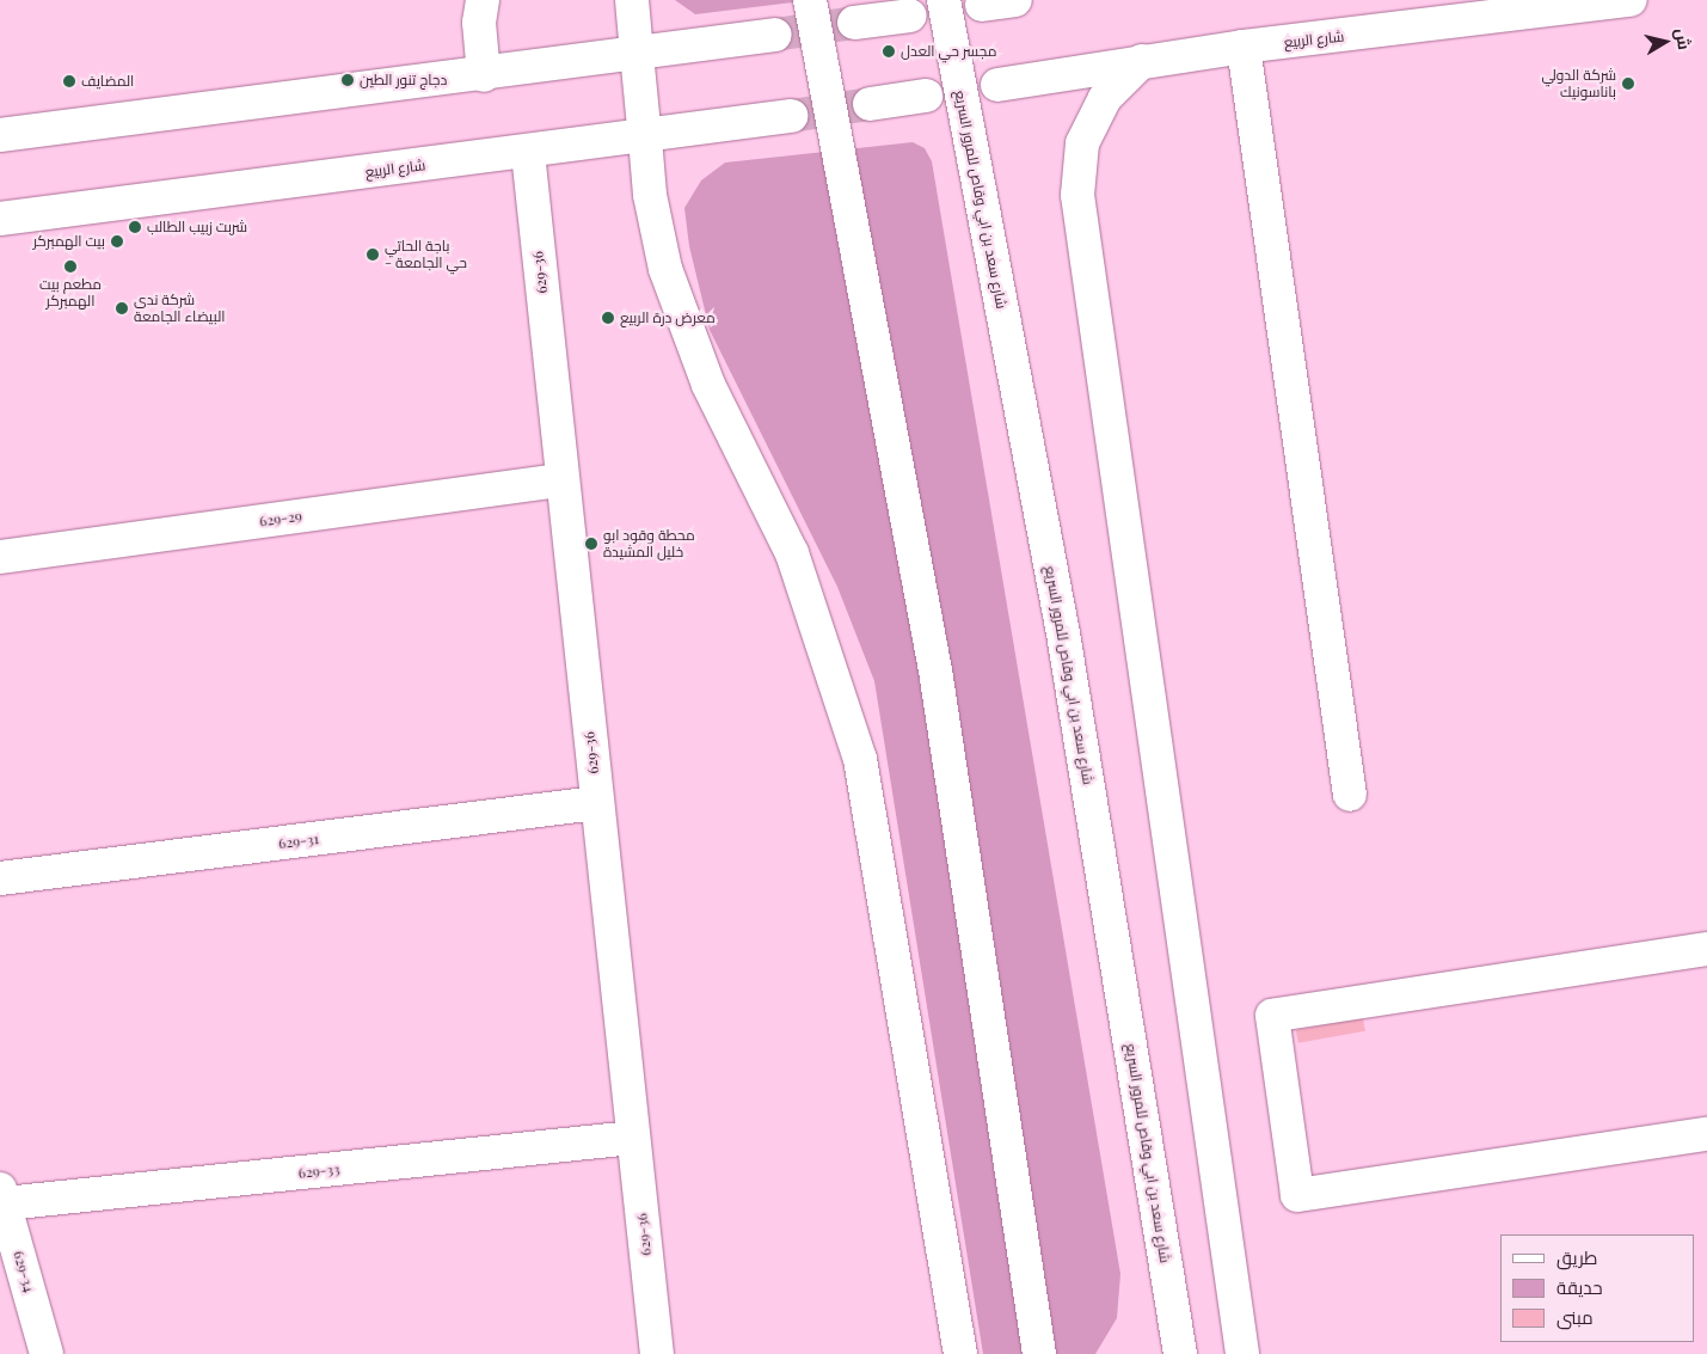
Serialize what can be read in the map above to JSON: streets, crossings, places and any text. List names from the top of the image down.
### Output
{
  "streets": {
    "main road": [
      "شارع الربيع",
      "شارع سعد بن ابي وقاص للمرور السريع",
      "629-36",
      "629-29",
      "629-31",
      "629-33",
      "629-34"
    ]
  },
  "crossings": [
    ["شارع الربيع", "629-36"],
    ["629-36", "629-29"],
    ["629-36", "629-31"],
    ["629-36", "629-33"],
    ["629-33", "629-34"]
  ],
  "places": [
    "مجسر حي العدل",
    "دجاج تنور الطين",
    "المضايف",
    "شركة الدولي باناسونيك",
    "شربت زبيب الطالب",
    "بيت الهمبركر",
    "باجة الحاتي - حي الجامعة",
    "مطعم بيت الهمبركر",
    "شركة ندى البيضاء الجامعة",
    "معرض درة الربيع",
    "محطة وقود ابو خليل المشيدة"
  ],
  "legend": ["طريق", "حديقة", "مبنى"],
  "north": "right"
}
